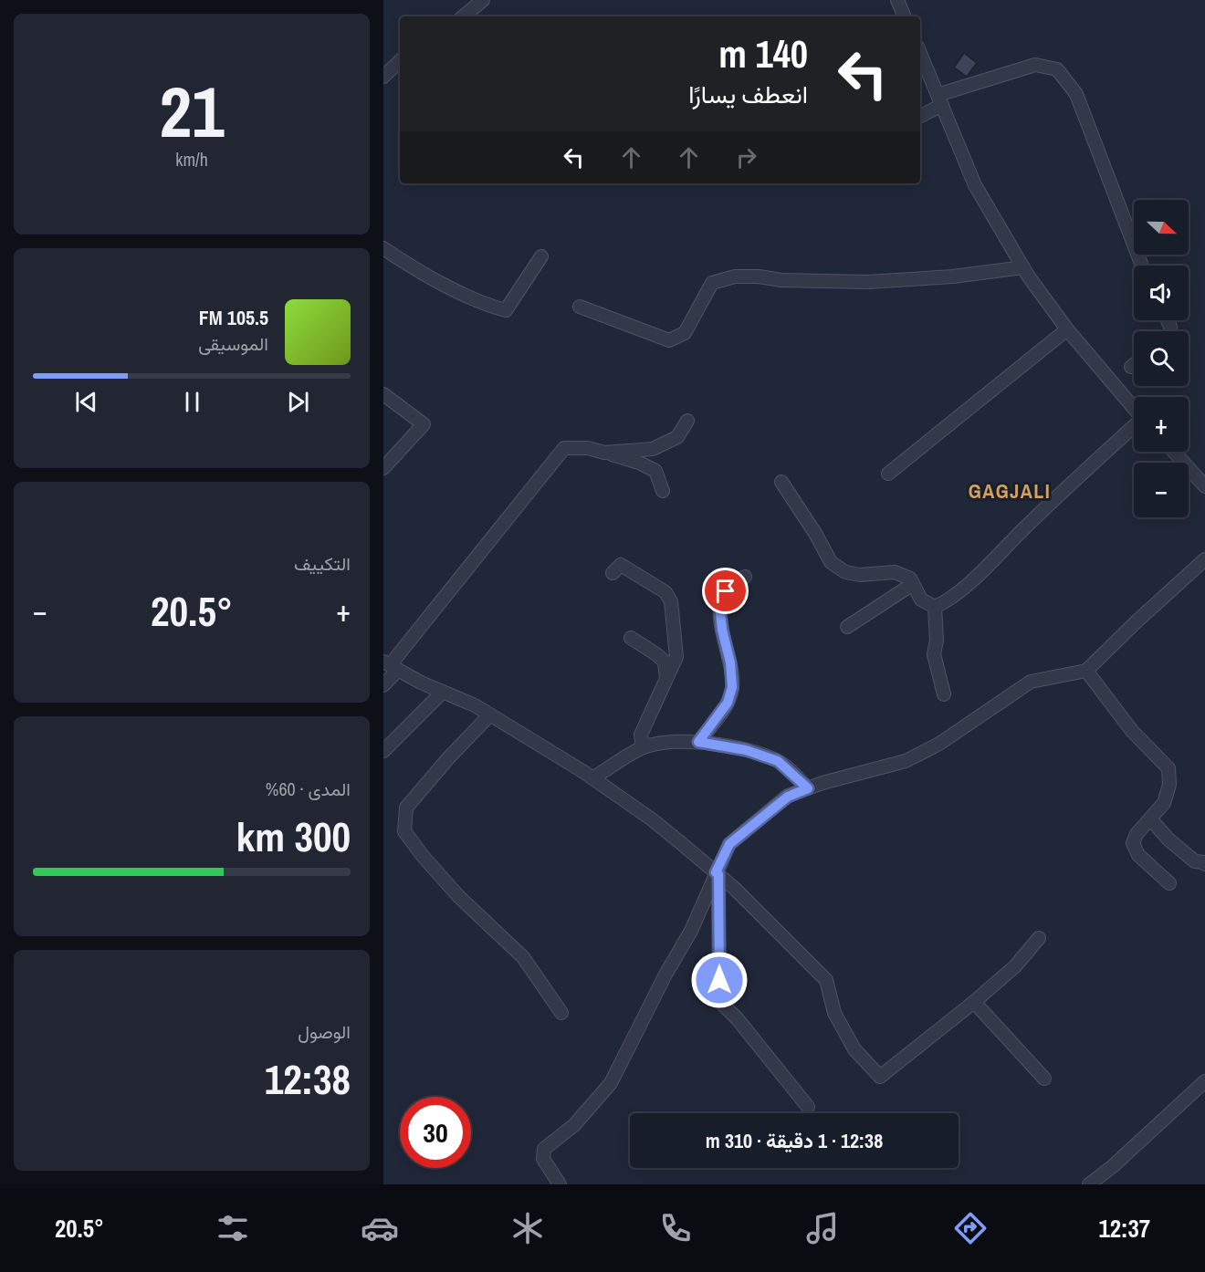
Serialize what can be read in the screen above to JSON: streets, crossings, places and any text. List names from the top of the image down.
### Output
{
  "districts": ["GAGJALI"],
  "north": "right",
  "page": {
    "tile": [
      ["21", "km/h"],
      "التكييف",
      ["المدى · 60%", "300 km"],
      ["الوصول", "12:38"]
    ],
    "turn": ["140 m", "انعطف يسارًا"],
    "map_buttons": ["+", "−"],
    "song": ["105.5 FM", "الموسيقى"],
    "heat": ["−", "20.5°", "+"],
    "limit": "30",
    "trip": "12:38 · 1 دقيقة · 310 m",
    "tabs": ["12:37", "20.5°"]
  }
}
